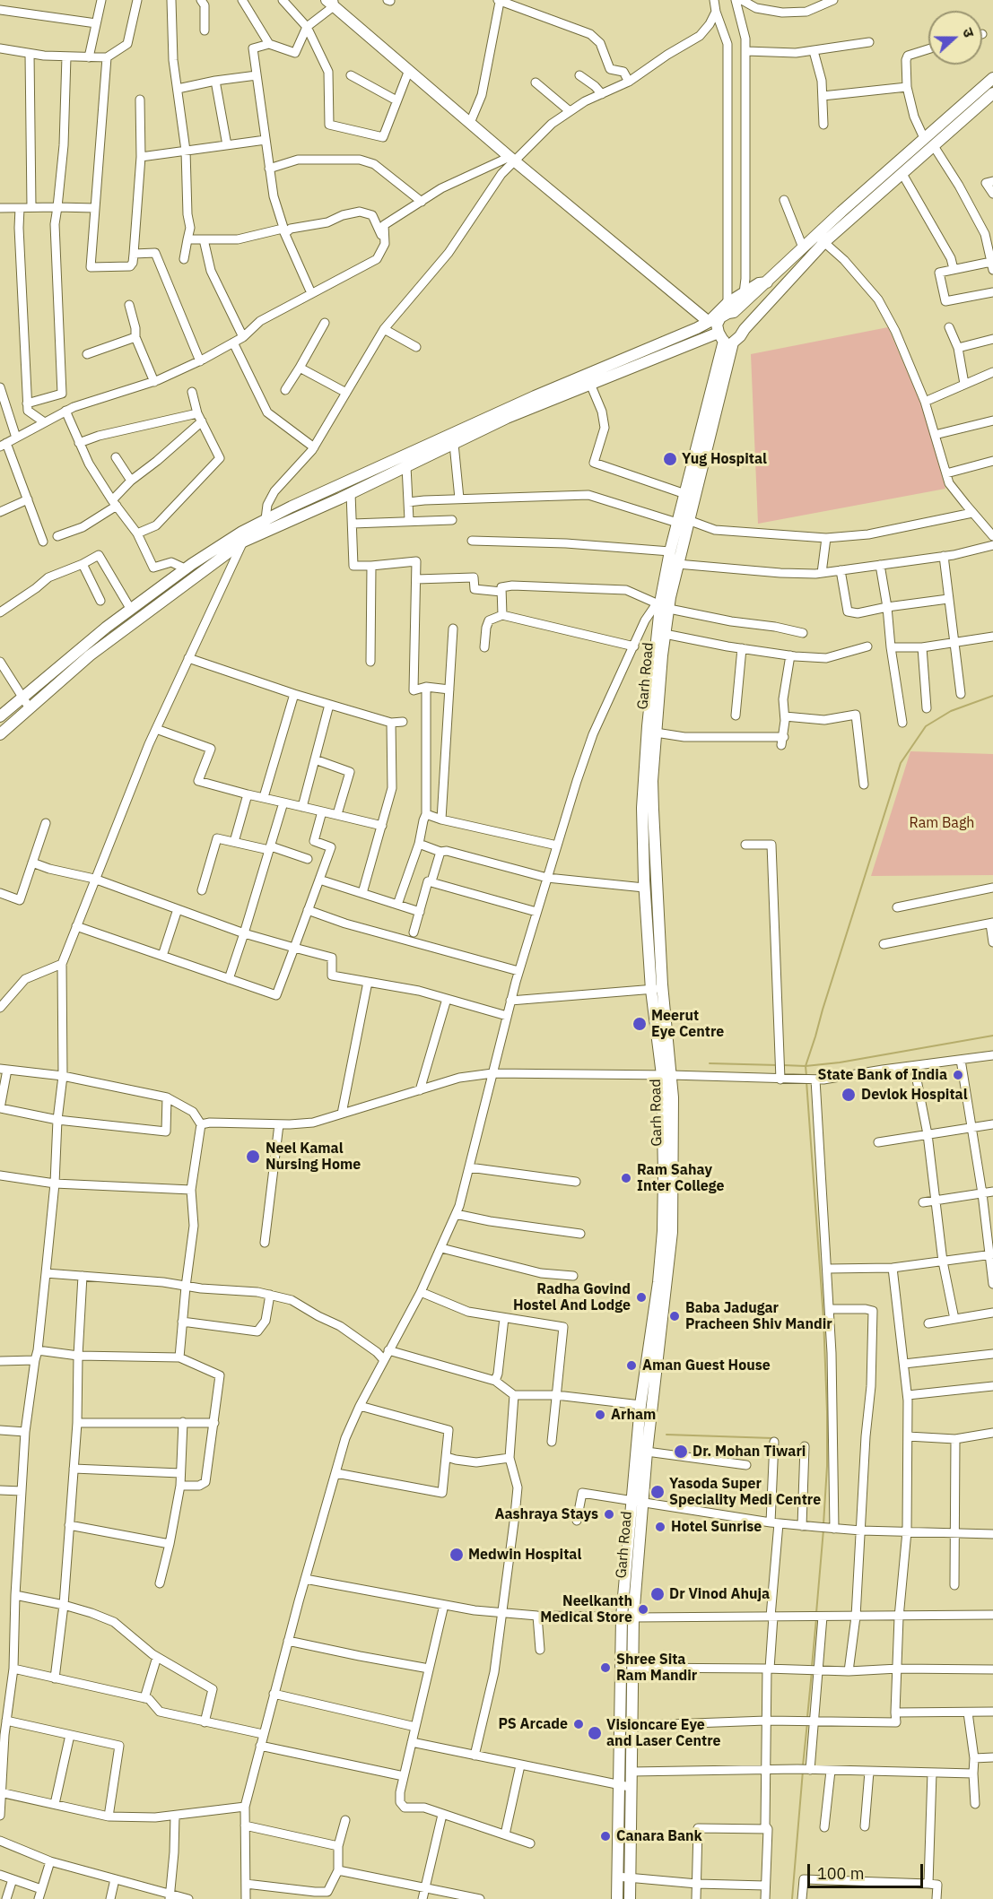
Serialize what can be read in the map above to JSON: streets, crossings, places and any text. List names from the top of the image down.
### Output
{
  "streets": {
    "main road": ["Garh Road"]
  },
  "parks": ["Ram Bagh"],
  "places": [
    "Yug Hospital",
    "Meerut Eye Centre",
    "State Bank of India",
    "Devlok Hospital",
    "Neel Kamal Nursing Home",
    "Ram Sahay Inter College",
    "Radha Govind Hostel And Lodge",
    "Baba Jadugar Pracheen Shiv Mandir",
    "Aman Guest House",
    "Arham",
    "Dr. Mohan Tiwari",
    "Yasoda Super Speciality Medi Centre",
    "Aashraya Stays",
    "Hotel Sunrise",
    "Medwin Hospital",
    "Dr Vinod Ahuja",
    "Neelkanth Medical Store",
    "Shree Sita Ram Mandir",
    "PS Arcade",
    "Visioncare Eye and Laser Centre",
    "Canara Bank"
  ],
  "scale_bar": "100 m",
  "north": "right"
}
